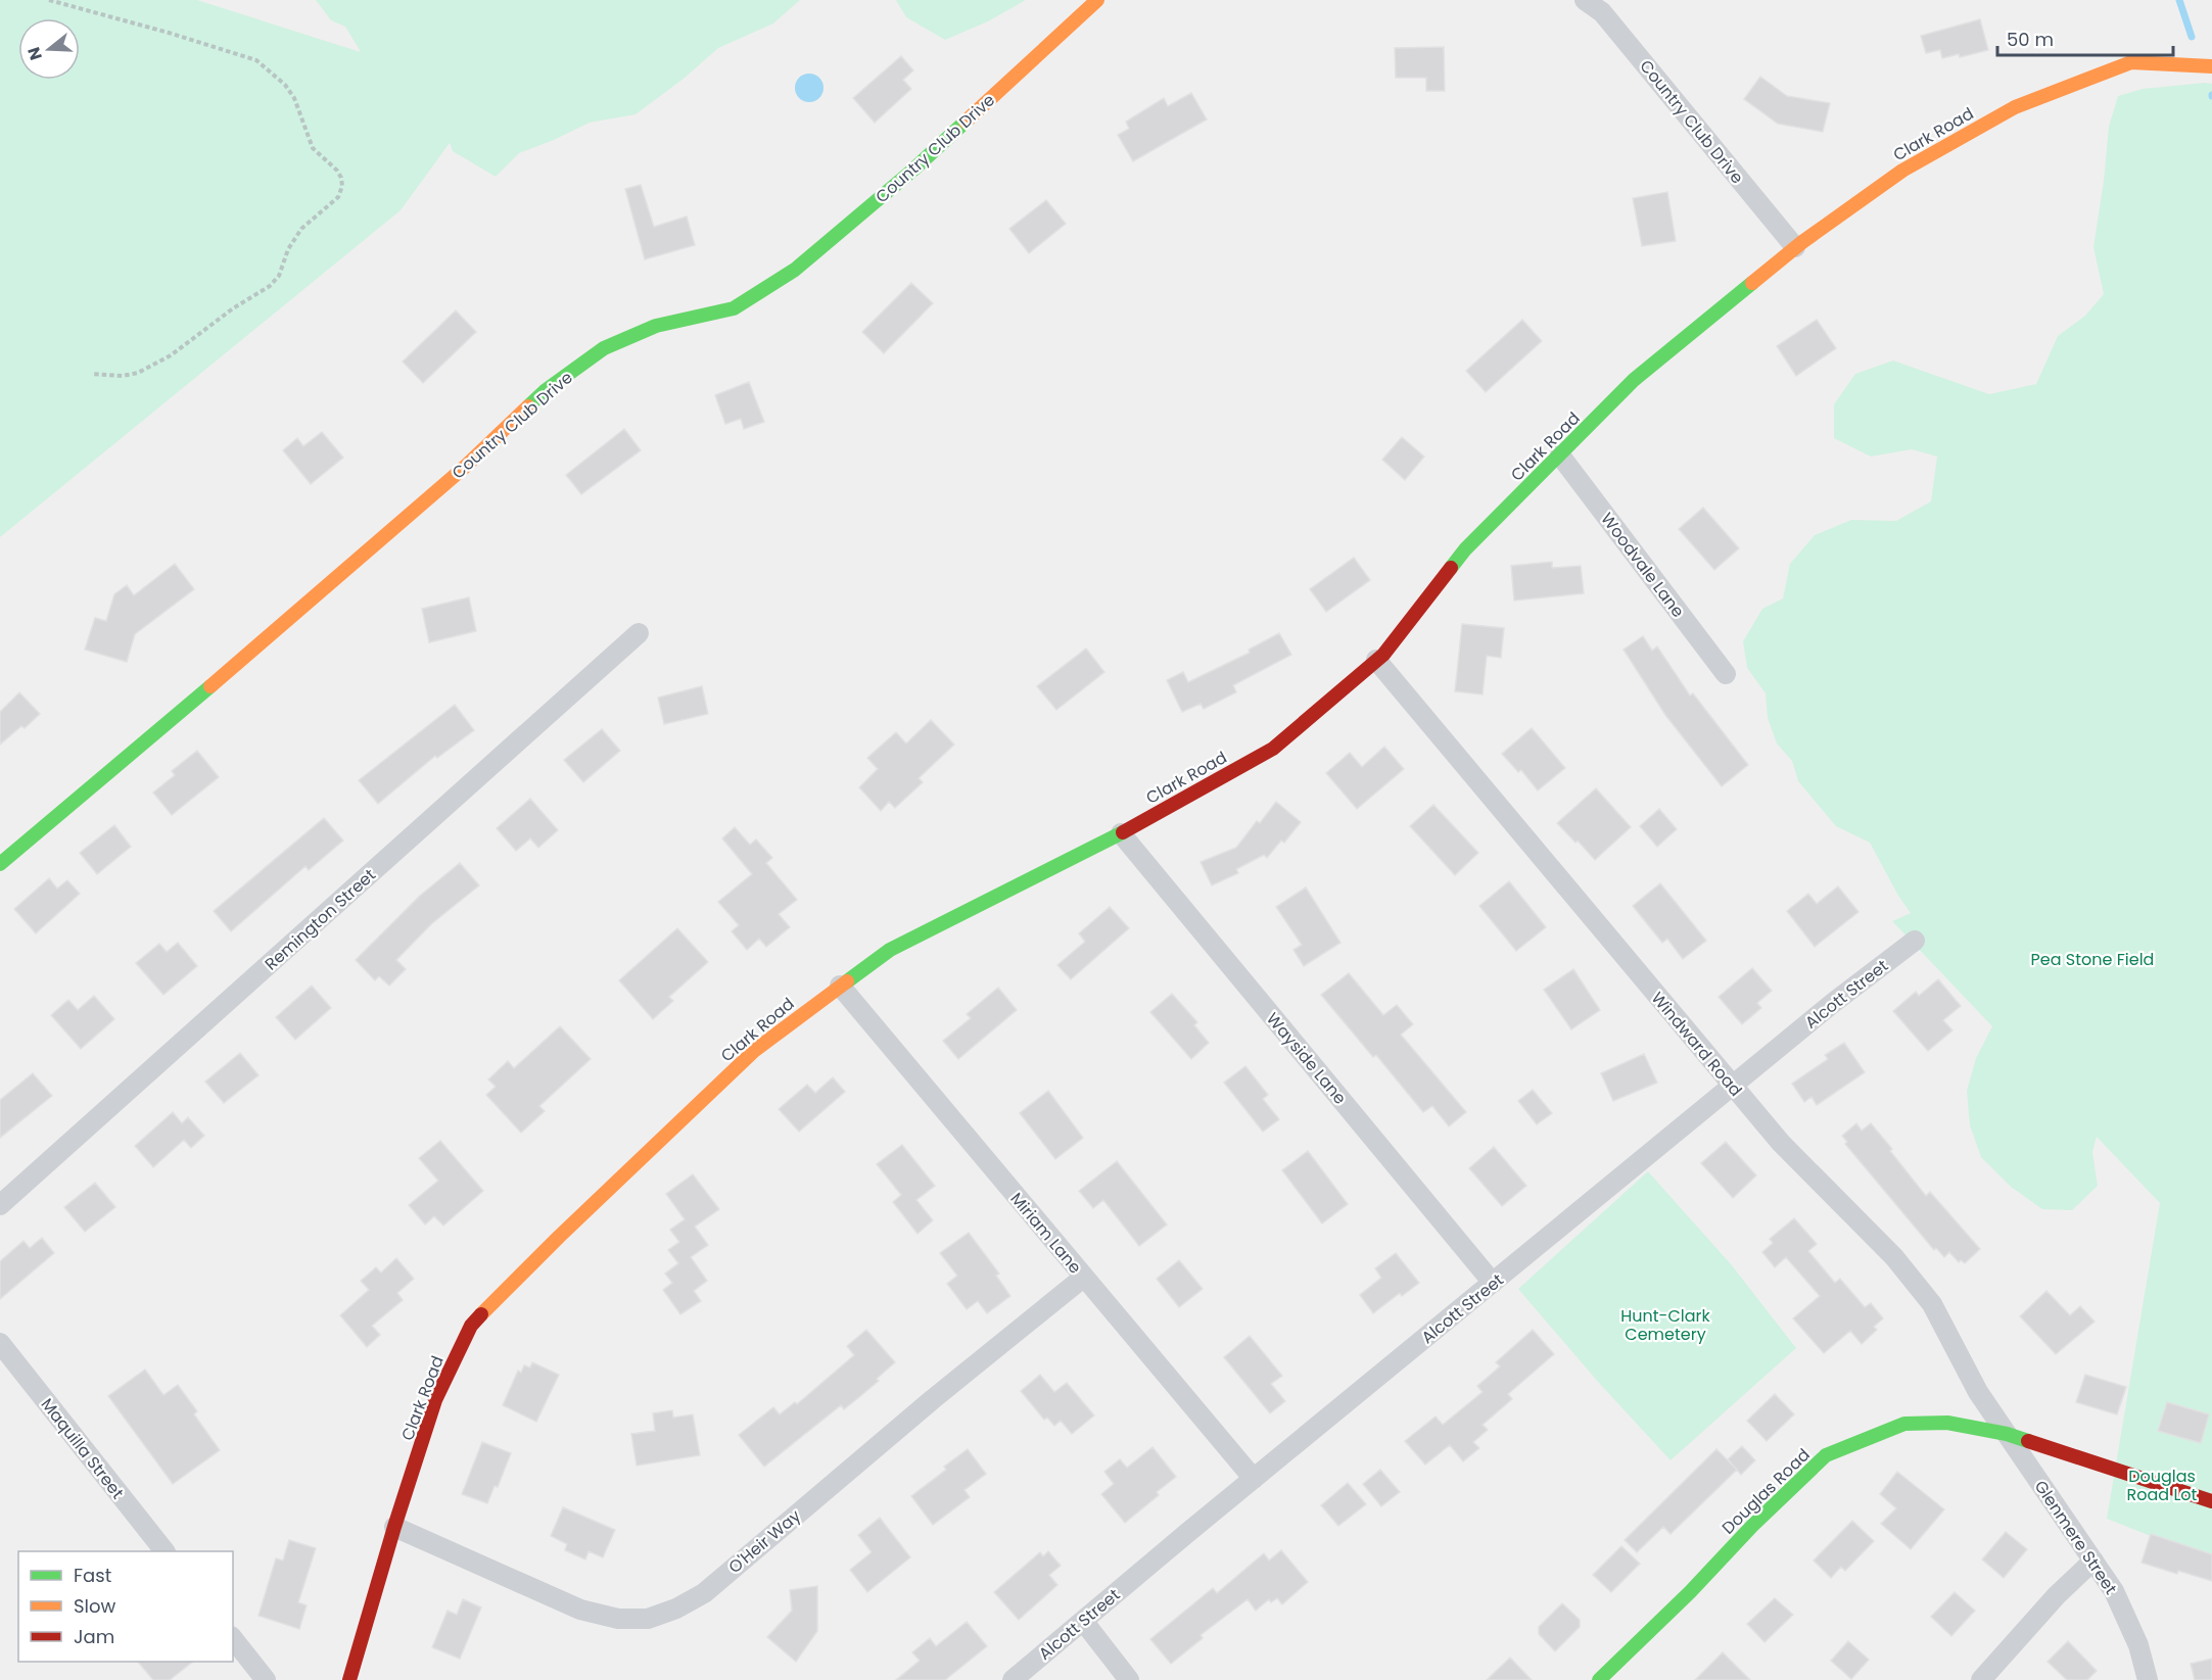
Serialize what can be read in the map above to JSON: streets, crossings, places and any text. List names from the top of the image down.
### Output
{
  "streets": {
    "street": [
      "Country Club Drive",
      "Clark Road",
      "Woodvale Lane",
      "Remington Street",
      "Alcott Street",
      "Windward Road",
      "Wayside Lane",
      "Miriam Lane",
      "Maquilla Street",
      "Douglas Road",
      "Glenmere Street",
      "O'Heir Way"
    ]
  },
  "crossings": [
    ["Country Club Drive", "Clark Road"],
    ["Clark Road", "Woodvale Lane"],
    ["Clark Road", "Windward Road"],
    ["Clark Road", "Wayside Lane"],
    ["Clark Road", "Miriam Lane"],
    ["Clark Road", "O'Heir Way"],
    ["Alcott Street", "Windward Road"],
    ["Alcott Street", "Wayside Lane"],
    ["Alcott Street", "Miriam Lane"],
    ["Windward Road", "Douglas Road"],
    ["Windward Road", "Glenmere Street"],
    ["Miriam Lane", "O'Heir Way"],
    ["Douglas Road", "Glenmere Street"]
  ],
  "parks": ["Pea Stone Field", "Hunt-Clark Cemetery", "Douglas Road Lot"],
  "legend": ["Fast", "Slow", "Jam"],
  "scale_bar": "50 m",
  "north": "left"
}
